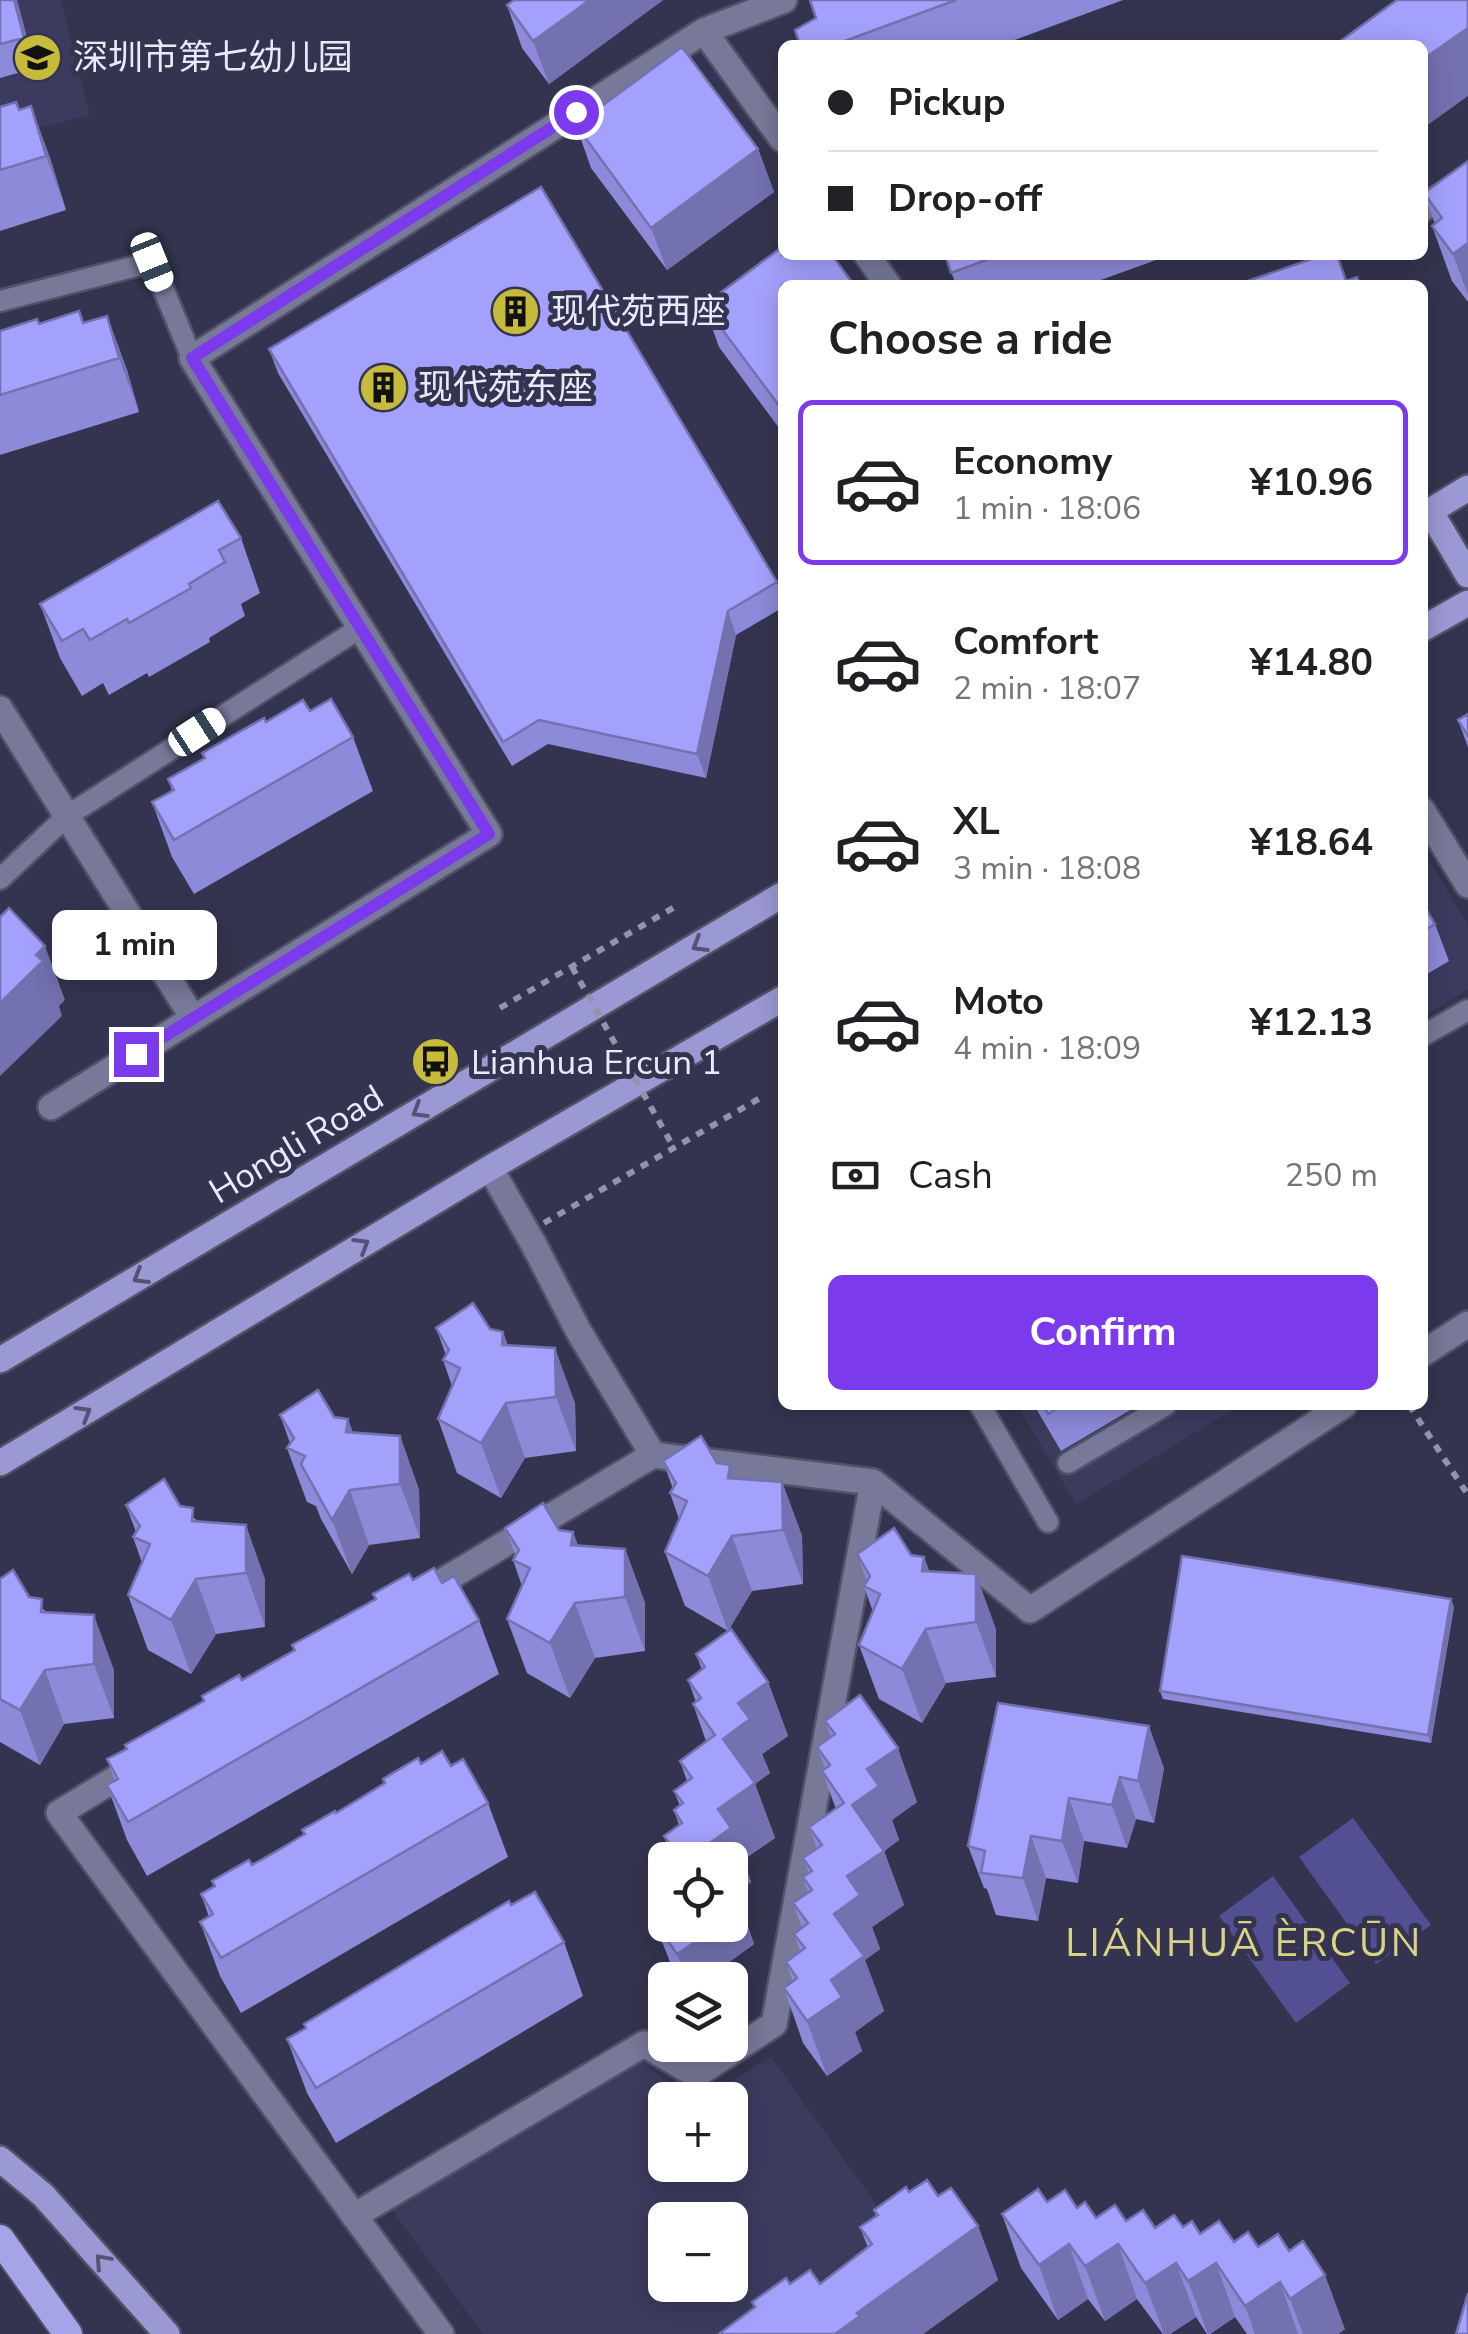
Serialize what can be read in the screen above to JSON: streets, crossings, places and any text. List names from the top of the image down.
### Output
{
  "streets": {
    "main road": ["Hongli Road"]
  },
  "districts": ["LIÁNHUĀ ÈRCŪN"],
  "places": {
    "school or university": ["深圳市第七幼儿园"],
    "building": ["现代苑西座", "现代苑东座"],
    "bus stop": ["Lianhua Ercun 1"]
  },
  "page": {
    "banner": ["Pickup", "Drop-off"],
    "heading": "Choose a ride",
    "list": [
      {
        "name": "Economy",
        "note": "1 min · 18:06",
        "value": "¥10.96"
      },
      {
        "name": "Comfort",
        "note": "2 min · 18:07",
        "value": "¥14.80"
      },
      {
        "name": "XL",
        "note": "3 min · 18:08",
        "value": "¥18.64"
      },
      {
        "name": "Moto",
        "note": "4 min · 18:09",
        "value": "¥12.13"
      }
    ],
    "bubble": "1 min",
    "pay": ["Cash", "250 m"],
    "buttons": "Confirm",
    "map_buttons": ["+", "−"]
  }
}
